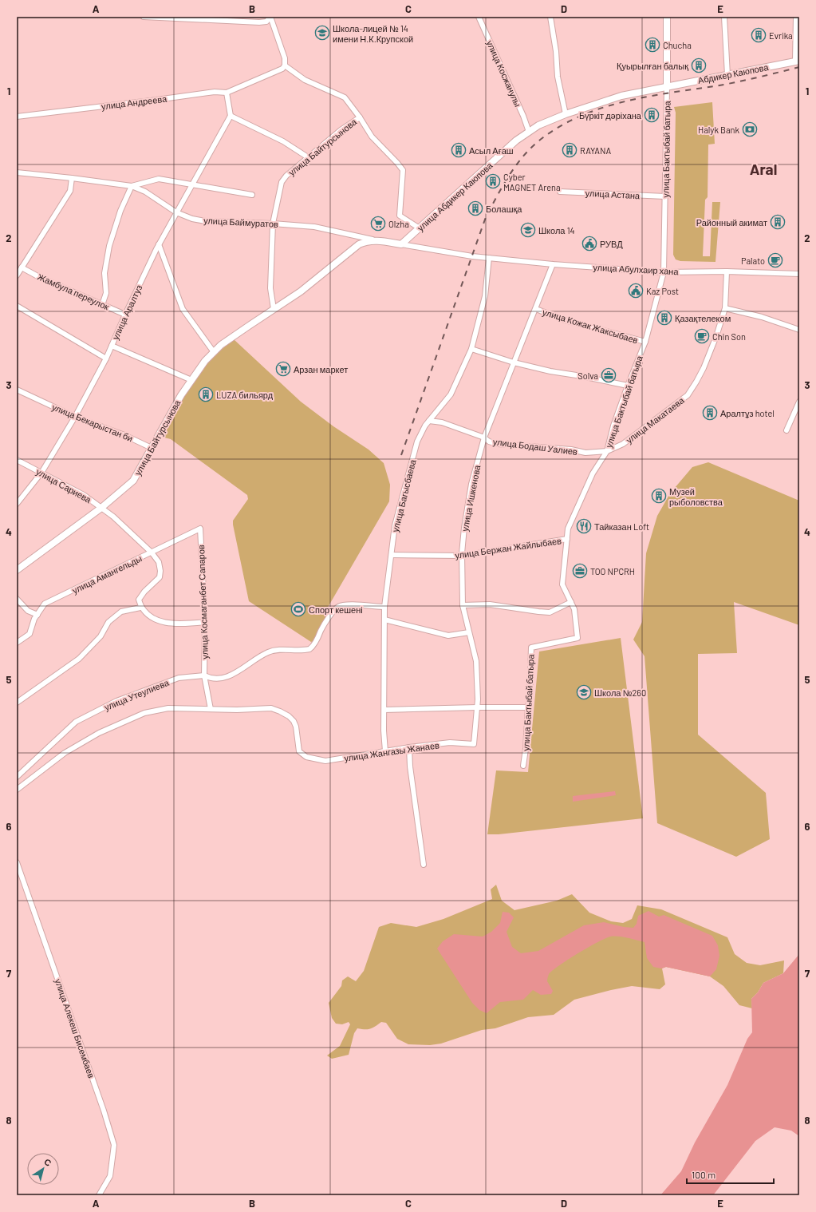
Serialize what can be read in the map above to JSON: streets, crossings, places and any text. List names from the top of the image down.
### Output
{
  "streets": {
    "street": [
      "улица Косжанулы",
      "Абдикер Каюпова",
      "улица Андреева",
      "улица Байтурсынова",
      "улица Бактыбай батыра",
      "улица Астана",
      "улица Абдикер Каюпова",
      "улица Баймуратов",
      "улица Абулхаир хана",
      "Жамбула переулок",
      "улица Аралтуз",
      "улица Кожак Жаксыбаев",
      "улица Макатаева",
      "улица Бекарыстан би",
      "улица Бодаш Уалиев",
      "улица Сариева",
      "улица Багысбаева",
      "улица Ишкенова",
      "улица Бержан Жайлыбаев",
      "улица Амангельды",
      "улица Космаганбет Сапаров",
      "улица Утеулиева",
      "улица Жангазы Жанаев",
      "улица Алекеш Бисембаев"
    ]
  },
  "crossings": [
    ["улица Косжанулы", "улица Абдикер Каюпова"],
    ["Абдикер Каюпова", "улица Бактыбай батыра"],
    ["Абдикер Каюпова", "улица Абдикер Каюпова"],
    ["улица Байтурсынова", "улица Баймуратов"],
    ["улица Байтурсынова", "улица Бекарыстан би"],
    ["улица Байтурсынова", "улица Сариева"],
    ["улица Бактыбай батыра", "улица Астана"],
    ["улица Бактыбай батыра", "улица Абдикер Каюпова"],
    ["улица Бактыбай батыра", "улица Абулхаир хана"],
    ["улица Бактыбай батыра", "улица Кожак Жаксыбаев"],
    ["улица Бактыбай батыра", "улица Макатаева"],
    ["улица Бактыбай батыра", "улица Бодаш Уалиев"],
    ["улица Бактыбай батыра", "улица Бержан Жайлыбаев"],
    ["улица Абдикер Каюпова", "улица Баймуратов"],
    ["улица Баймуратов", "улица Абулхаир хана"],
    ["улица Баймуратов", "улица Аралтуз"],
    ["улица Абулхаир хана", "улица Макатаева"],
    ["улица Абулхаир хана", "улица Багысбаева"],
    ["улица Абулхаир хана", "улица Ишкенова"],
    ["Жамбула переулок", "улица Аралтуз"],
    ["улица Аралтуз", "улица Бекарыстан би"],
    ["улица Аралтуз", "улица Сариева"],
    ["улица Кожак Жаксыбаев", "улица Ишкенова"],
    ["улица Макатаева", "улица Бодаш Уалиев"],
    ["улица Бодаш Уалиев", "улица Багысбаева"],
    ["улица Бодаш Уалиев", "улица Ишкенова"],
    ["улица Сариева", "улица Амангельды"],
    ["улица Багысбаева", "улица Бержан Жайлыбаев"],
    ["улица Багысбаева", "улица Утеулиева"],
    ["улица Багысбаева", "улица Жангазы Жанаев"],
    ["улица Ишкенова", "улица Бержан Жайлыбаев"],
    ["улица Ишкенова", "улица Жангазы Жанаев"],
    ["улица Амангельды", "улица Космаганбет Сапаров"],
    ["улица Космаганбет Сапаров", "улица Утеулиева"],
    ["улица Космаганбет Сапаров", "улица Жангазы Жанаев"]
  ],
  "districts": ["Aral"],
  "places": {
    "school or university": ["Школа-лицей № 14 имени Н.К.Крупской", "Школа 14", "Школа №260"],
    "building": [
      "Evrika",
      "Chucha",
      "Қуырылған балық",
      "Бүркіт дәріхана",
      "Асыл Ағаш",
      "RAYANA",
      "Cyber MAGNET Arena",
      "Болашқа",
      "Районный акимат",
      "Қазақтелеком",
      "LUZA бильярд",
      "Аралтұз hotel",
      "Музей рыболовства"
    ],
    "bank": ["Halyk Bank"],
    "supermarket": ["Olzha", "Арзан маркет"],
    "public building": ["РУВД", "Kaz Post"],
    "cafe": ["Palato", "Chin Son"],
    "office": ["Solva", "TOO NPCRH"],
    "restaurant": ["Тайказан Loft"],
    "sports": ["Спорт кешені"]
  },
  "scale_bar": "100 m",
  "north": "top right",
  "grid": {
    "columns": [
      "A",
      "B",
      "C",
      "D",
      "E"
    ],
    "rows": [
      "1",
      "2",
      "3",
      "4",
      "5",
      "6",
      "7",
      "8"
    ]
  }
}
